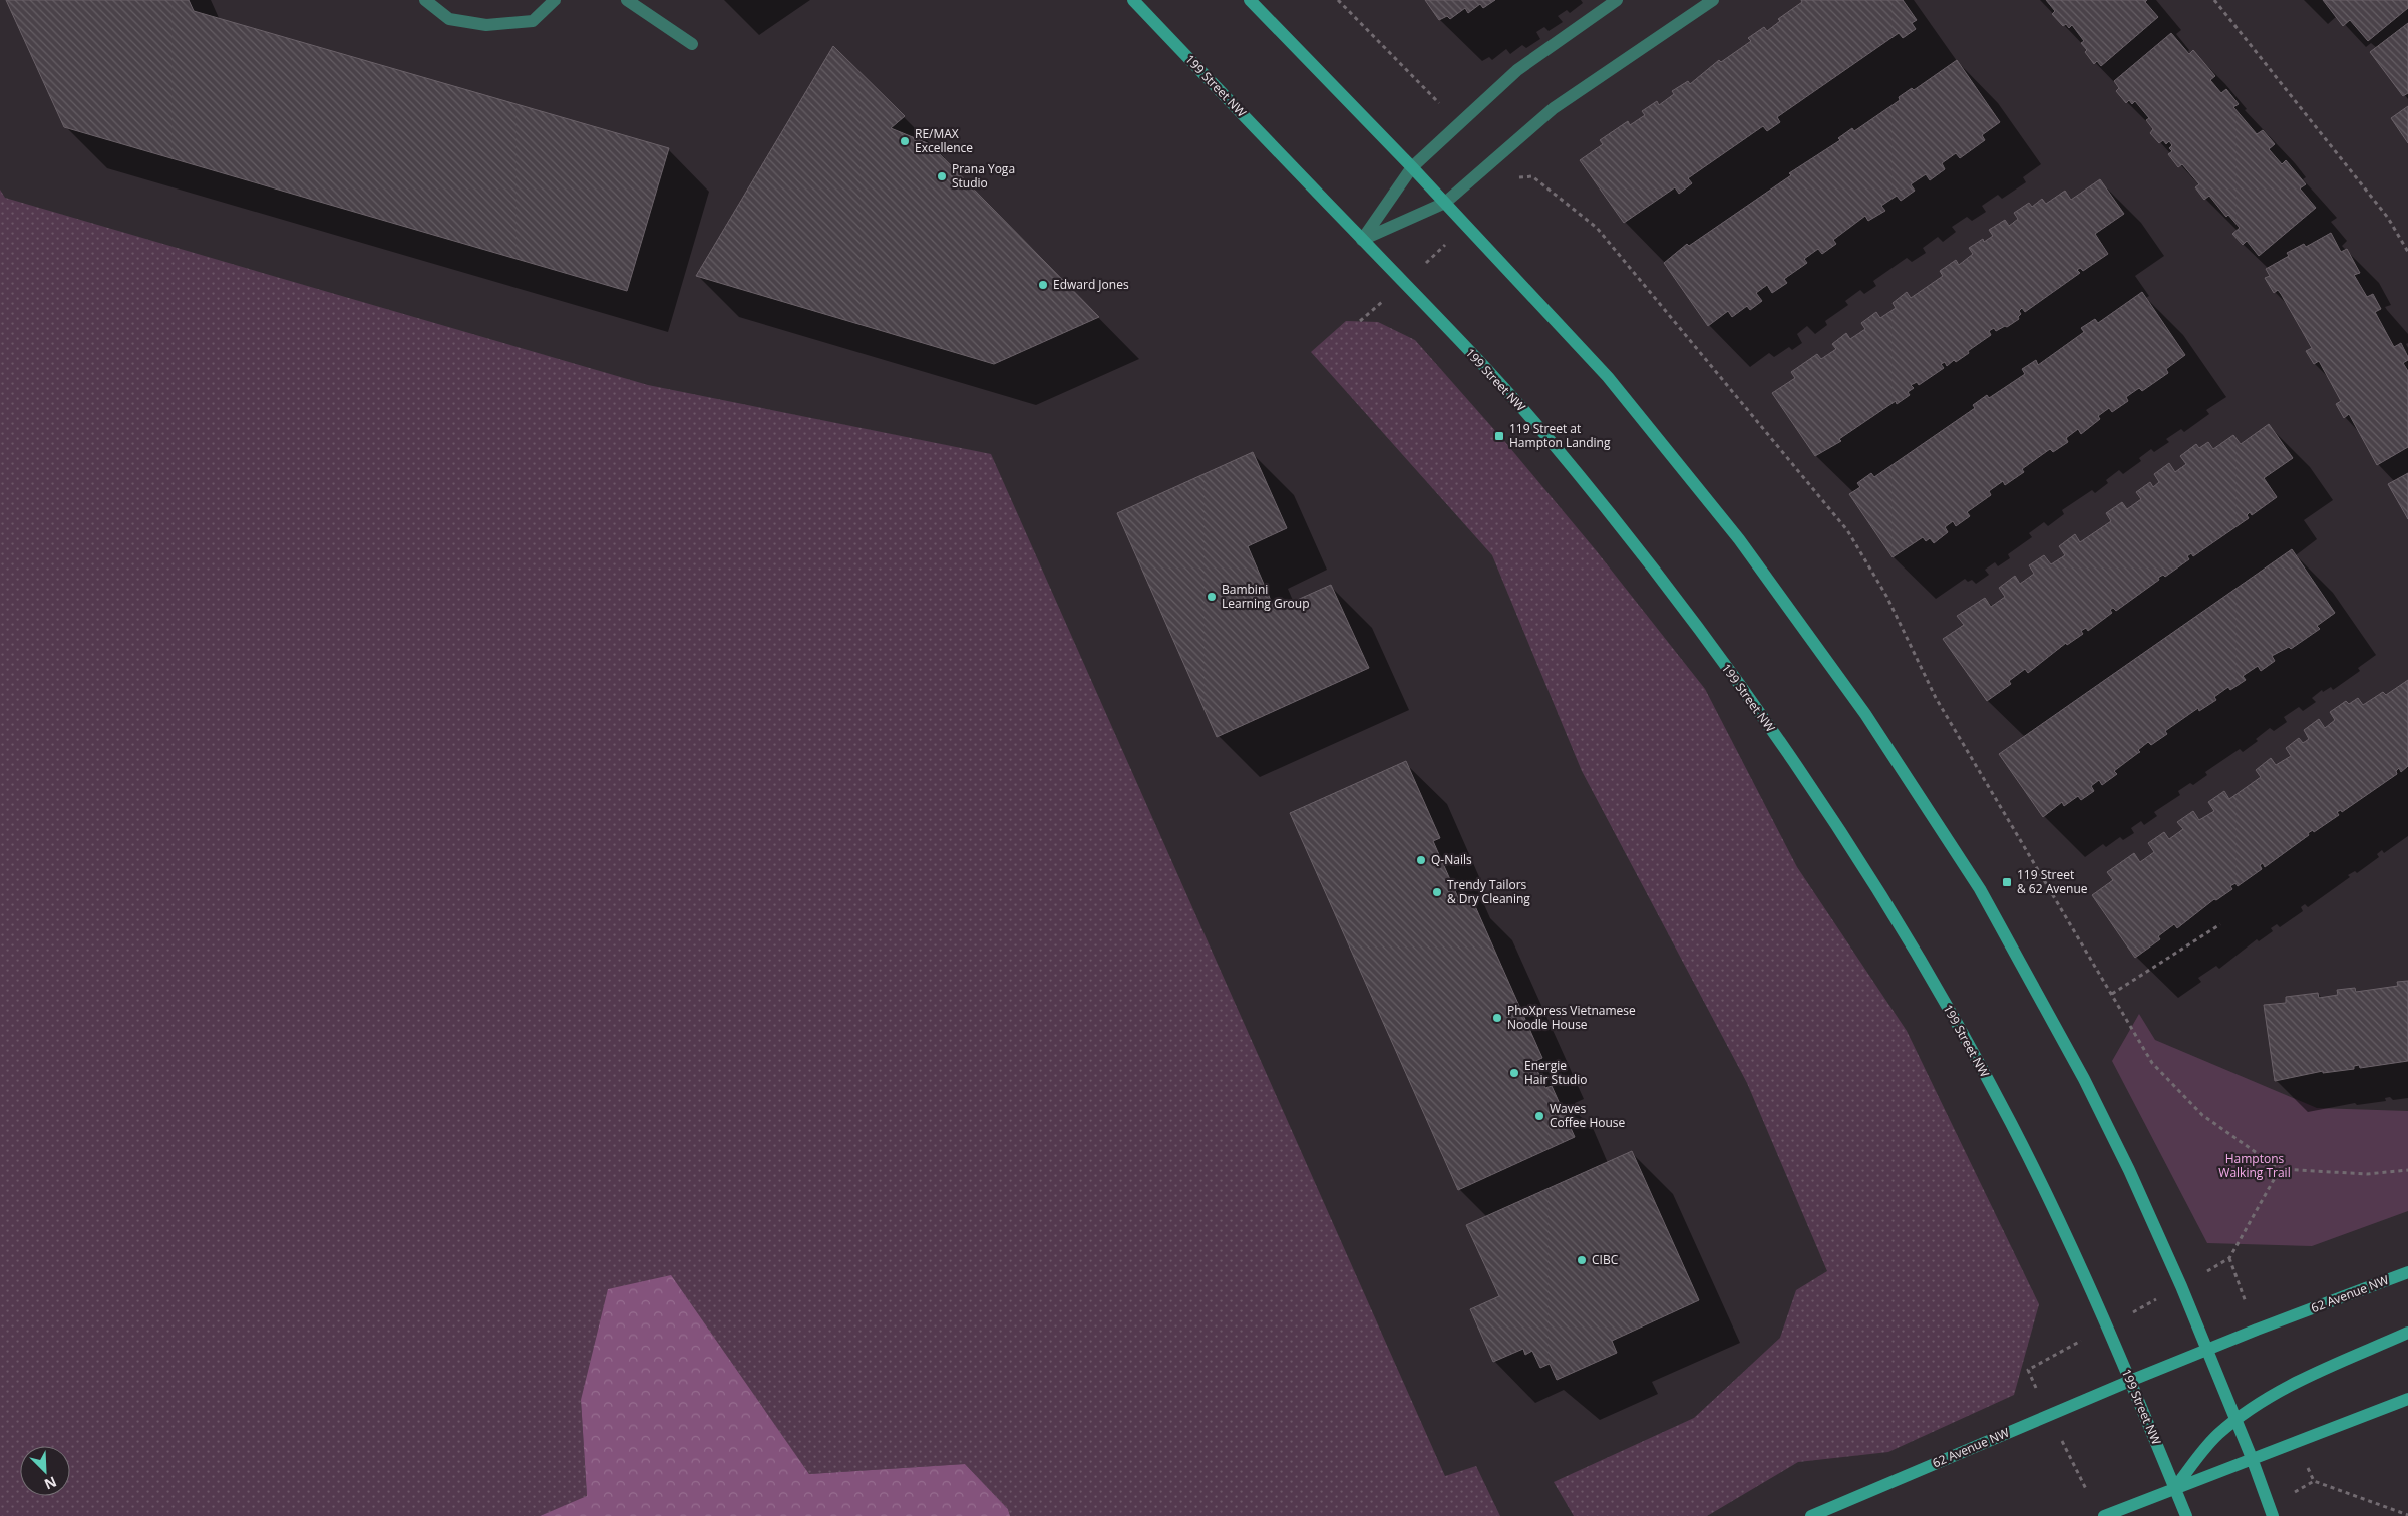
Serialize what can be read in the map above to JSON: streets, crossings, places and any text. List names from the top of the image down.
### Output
{
  "streets": {
    "main road": ["199 Street NW", "62 Avenue NW"]
  },
  "crossings": [
    ["199 Street NW", "62 Avenue NW"]
  ],
  "parks": ["Hamptons Walking Trail"],
  "places": {
    "other": [
      "RE/MAX Excellence",
      "Prana Yoga Studio",
      "Edward Jones",
      "Bambini Learning Group",
      "Q-Nails",
      "Trendy Tailors & Dry Cleaning",
      "PhoXpress Vietnamese Noodle House",
      "Energie Hair Studio",
      "Waves Coffee House",
      "CIBC"
    ],
    "transit": ["119 Street at Hampton Landing", "119 Street & 62 Avenue"]
  },
  "north": "bottom right"
}
